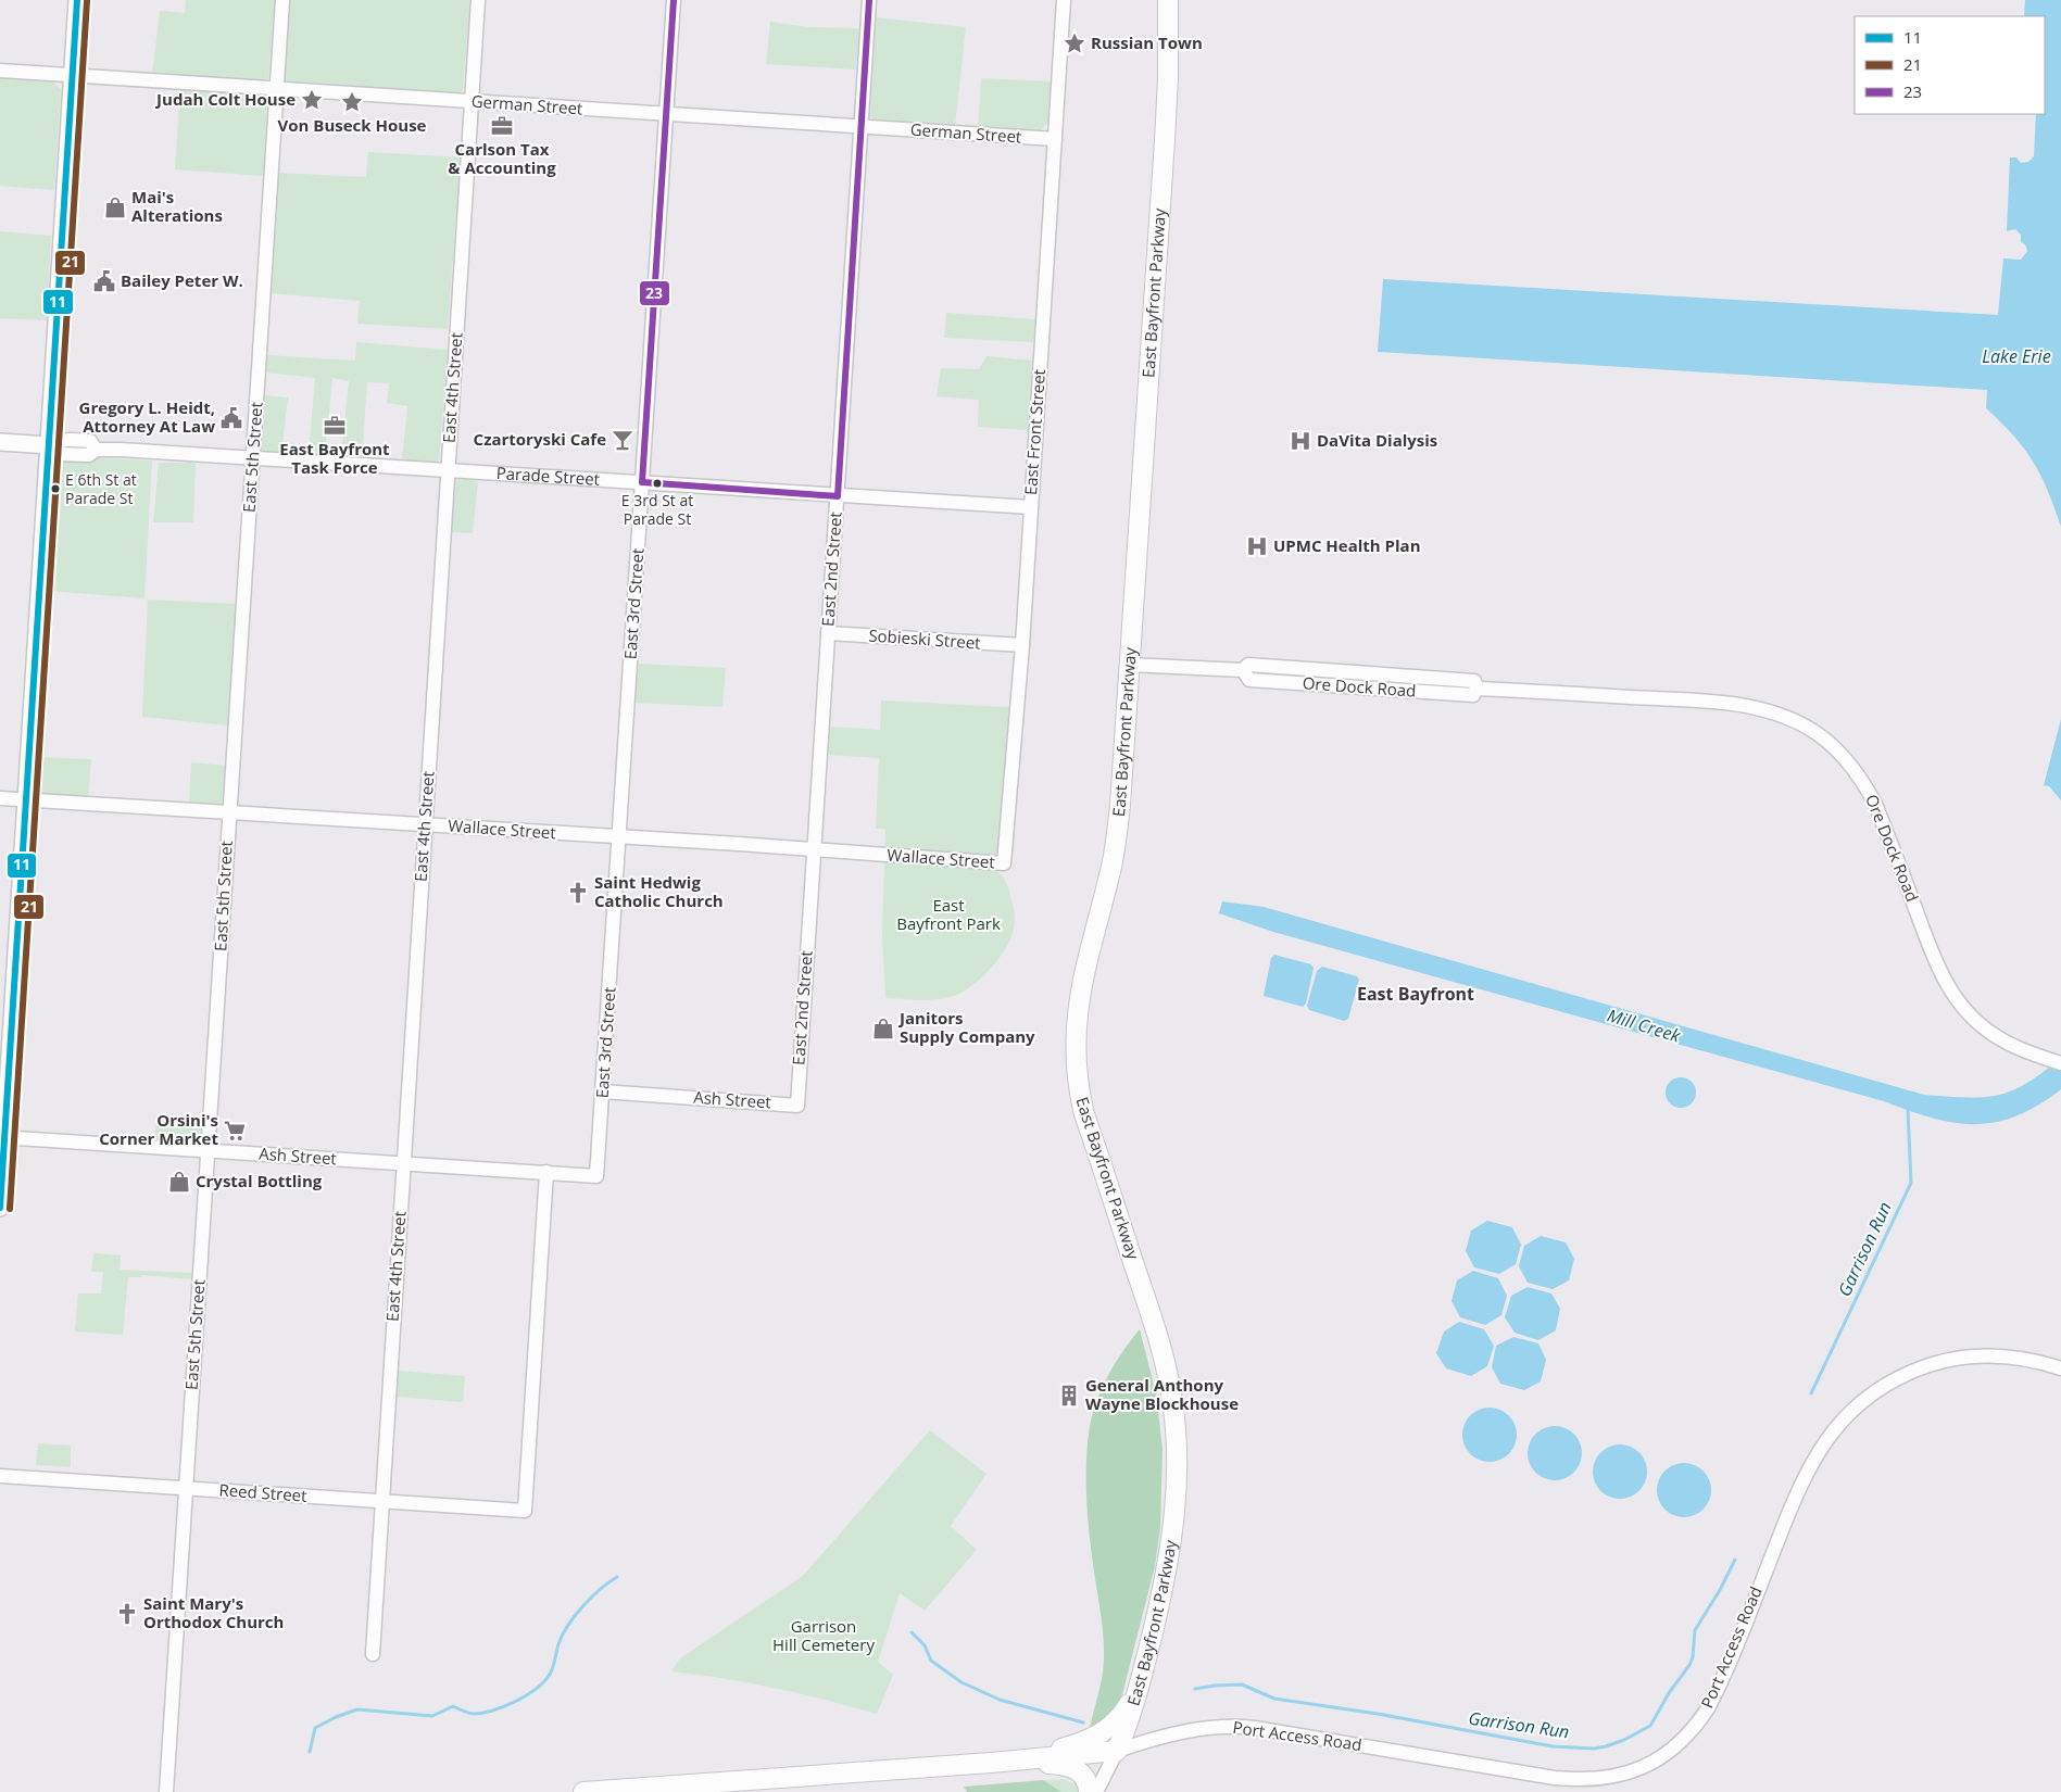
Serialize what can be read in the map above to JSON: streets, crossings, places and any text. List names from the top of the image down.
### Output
{
  "streets": {
    "highway": ["East Bayfront Parkway"],
    "main road": ["Parade Street"],
    "street": [
      "German Street",
      "East 4th Street",
      "East Front Street",
      "East 5th Street",
      "East 2nd Street",
      "East 3rd Street",
      "Sobieski Street",
      "Ore Dock Road",
      "Wallace Street",
      "Ash Street",
      "Reed Street",
      "Port Access Road"
    ]
  },
  "crossings": [
    ["German Street", "East 4th Street"],
    ["German Street", "East Front Street"],
    ["German Street", "East 5th Street"],
    ["German Street", "East 2nd Street"],
    ["German Street", "East 3rd Street"],
    ["East Bayfront Parkway", "Ore Dock Road"],
    ["East Bayfront Parkway", "Port Access Road"],
    ["East 4th Street", "Parade Street"],
    ["East 4th Street", "Wallace Street"],
    ["East 4th Street", "Ash Street"],
    ["East 4th Street", "Reed Street"],
    ["East Front Street", "Parade Street"],
    ["East Front Street", "Sobieski Street"],
    ["East Front Street", "Wallace Street"],
    ["East 5th Street", "Parade Street"],
    ["East 5th Street", "Wallace Street"],
    ["East 5th Street", "Ash Street"],
    ["East 5th Street", "Reed Street"],
    ["Parade Street", "East 2nd Street"],
    ["Parade Street", "East 3rd Street"],
    ["East 2nd Street", "Sobieski Street"],
    ["East 2nd Street", "Wallace Street"],
    ["East 2nd Street", "Ash Street"],
    ["East 3rd Street", "Wallace Street"],
    ["East 3rd Street", "Ash Street"],
    ["Ash Street", "Reed Street"]
  ],
  "districts": ["East Bayfront"],
  "water": ["Lake Erie", "Mill Creek", "Garrison Run"],
  "parks": ["East Bayfront Park", "Garrison Hill Cemetery"],
  "places": {
    "place": ["Russian Town", "Judah Colt House", "Von Buseck House"],
    "office": ["Carlson Tax & Accounting", "East Bayfront Task Force"],
    "shop": ["Mai's Alterations", "Janitors Supply Company", "Crystal Bottling"],
    "public building": ["Bailey Peter W.", "Gregory L. Heidt, Attorney At Law"],
    "bar": ["Czartoryski Cafe"],
    "hospital": ["DaVita Dialysis", "UPMC Health Plan"],
    "other": ["E 3rd St at Parade St", "E 6th St at Parade St"],
    "church": ["Saint Hedwig Catholic Church", "Saint Mary's Orthodox Church"],
    "supermarket": ["Orsini's Corner Market"],
    "building": ["General Anthony Wayne Blockhouse"]
  },
  "lines": ["transit line 11", "transit line 23", "transit line 21"],
  "legend": ["11", "21", "23"]
}
